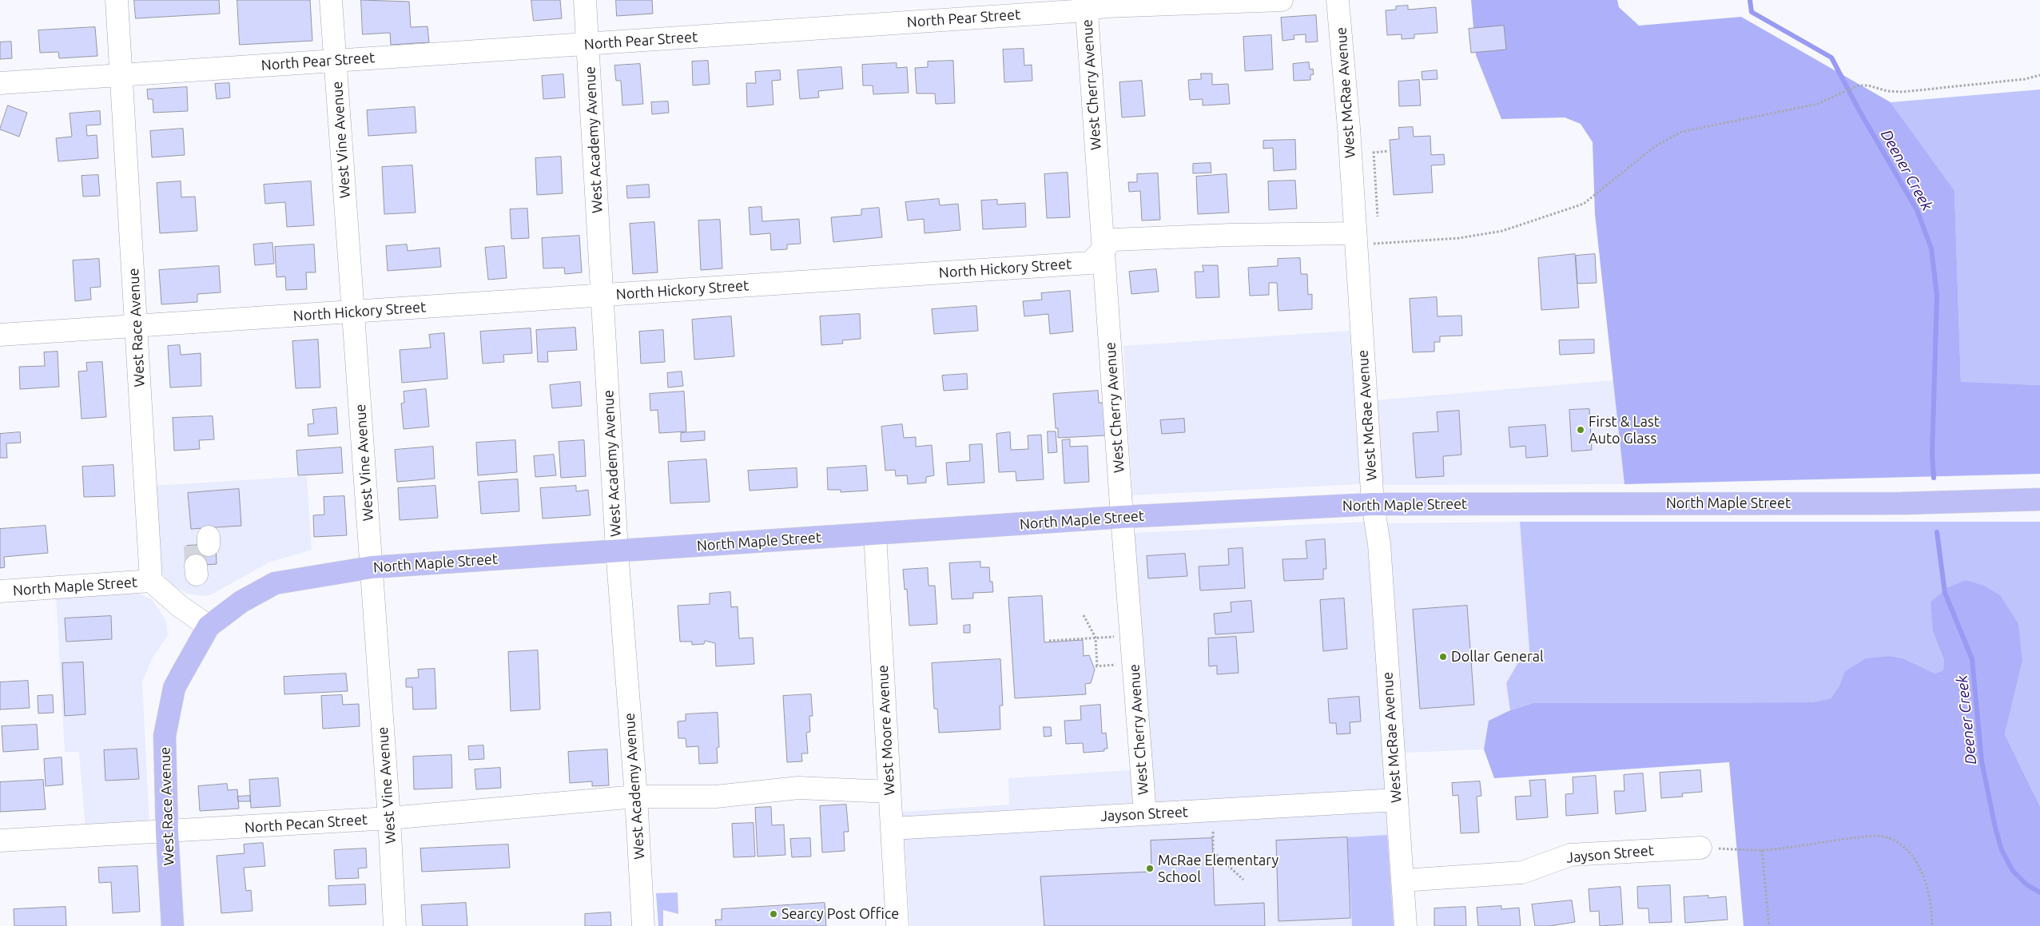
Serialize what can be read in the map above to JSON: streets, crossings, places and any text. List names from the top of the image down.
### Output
{
  "streets": {
    "main road": ["West Race Avenue", "North Maple Street"],
    "street": [
      "North Pear Street",
      "West Cherry Avenue",
      "West McRae Avenue",
      "West Vine Avenue",
      "West Academy Avenue",
      "North Hickory Street",
      "West Moore Avenue",
      "Jayson Street",
      "North Pecan Street"
    ]
  },
  "crossings": [
    ["North Pear Street", "West Cherry Avenue"],
    ["North Pear Street", "West Vine Avenue"],
    ["North Pear Street", "West Academy Avenue"],
    ["North Pear Street", "West Race Avenue"],
    ["West Cherry Avenue", "North Hickory Street"],
    ["West Cherry Avenue", "North Maple Street"],
    ["West Cherry Avenue", "Jayson Street"],
    ["West McRae Avenue", "North Hickory Street"],
    ["West McRae Avenue", "North Maple Street"],
    ["West McRae Avenue", "Jayson Street"],
    ["West Vine Avenue", "North Hickory Street"],
    ["West Vine Avenue", "North Maple Street"],
    ["West Vine Avenue", "North Pecan Street"],
    ["West Academy Avenue", "North Hickory Street"],
    ["West Academy Avenue", "North Maple Street"],
    ["West Academy Avenue", "North Pecan Street"],
    ["North Hickory Street", "West Race Avenue"],
    ["West Race Avenue", "North Maple Street"],
    ["West Race Avenue", "North Pecan Street"],
    ["North Maple Street", "West Moore Avenue"],
    ["West Moore Avenue", "Jayson Street"],
    ["West Moore Avenue", "North Pecan Street"]
  ],
  "water": ["Deener Creek"],
  "places": [
    "First & Last Auto Glass",
    "Dollar General",
    "McRae Elementary School",
    "Searcy Post Office"
  ]
}
